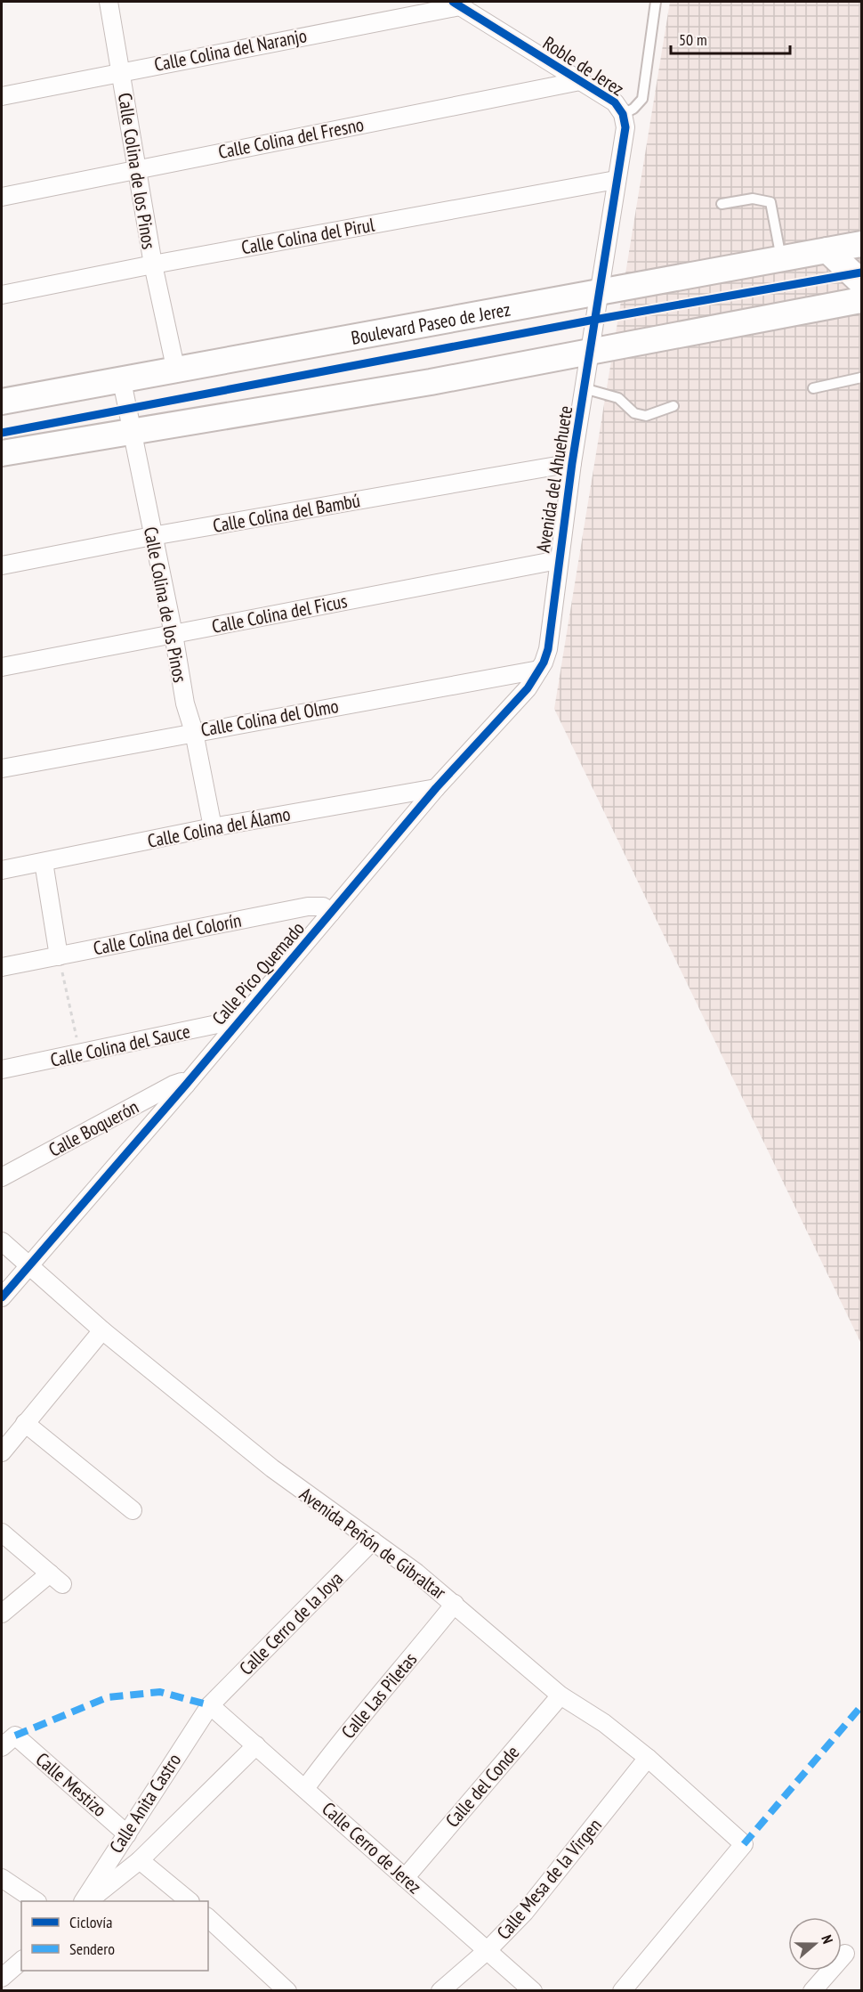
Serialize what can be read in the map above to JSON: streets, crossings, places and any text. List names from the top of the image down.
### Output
{
  "streets": {
    "main road": ["Boulevard Paseo de Jerez"],
    "street": [
      "Calle Colina del Naranjo",
      "Roble de Jerez",
      "Calle Colina del Fresno",
      "Calle Colina de los Pinos",
      "Calle Colina del Pirul",
      "Avenida del Ahuehuete",
      "Calle Colina del Bambú",
      "Calle Colina del Ficus",
      "Calle Colina del Olmo",
      "Calle Colina del Álamo",
      "Calle Colina del Colorín",
      "Calle Pico Quemado",
      "Calle Colina del Sauce",
      "Calle Boquerón",
      "Avenida Peñón de Gibraltar",
      "Calle Cerro de la Joya",
      "Calle Las Piletas",
      "Calle Mestizo",
      "Calle del Conde",
      "Calle Anita Castro",
      "Calle Cerro de Jerez",
      "Calle Mesa de la Virgen"
    ]
  },
  "crossings": [
    ["Calle Colina del Naranjo", "Roble de Jerez"],
    ["Calle Colina del Naranjo", "Calle Colina de los Pinos"],
    ["Roble de Jerez", "Calle Colina del Fresno"],
    ["Roble de Jerez", "Calle Colina del Pirul"],
    ["Roble de Jerez", "Boulevard Paseo de Jerez"],
    ["Roble de Jerez", "Avenida del Ahuehuete"],
    ["Calle Colina del Fresno", "Calle Colina de los Pinos"],
    ["Calle Colina de los Pinos", "Calle Colina del Pirul"],
    ["Calle Colina de los Pinos", "Boulevard Paseo de Jerez"],
    ["Calle Colina de los Pinos", "Calle Colina del Bambú"],
    ["Calle Colina de los Pinos", "Calle Colina del Ficus"],
    ["Calle Colina de los Pinos", "Calle Colina del Olmo"],
    ["Calle Colina de los Pinos", "Calle Colina del Álamo"],
    ["Boulevard Paseo de Jerez", "Avenida del Ahuehuete"],
    ["Avenida del Ahuehuete", "Calle Colina del Bambú"],
    ["Avenida del Ahuehuete", "Calle Colina del Ficus"],
    ["Avenida del Ahuehuete", "Calle Colina del Olmo"],
    ["Avenida del Ahuehuete", "Calle Pico Quemado"],
    ["Calle Colina del Olmo", "Calle Pico Quemado"],
    ["Calle Colina del Álamo", "Calle Pico Quemado"],
    ["Calle Colina del Colorín", "Calle Pico Quemado"],
    ["Calle Pico Quemado", "Calle Colina del Sauce"],
    ["Calle Pico Quemado", "Calle Boquerón"],
    ["Calle Pico Quemado", "Avenida Peñón de Gibraltar"],
    ["Avenida Peñón de Gibraltar", "Calle Cerro de la Joya"],
    ["Avenida Peñón de Gibraltar", "Calle Las Piletas"],
    ["Avenida Peñón de Gibraltar", "Calle del Conde"],
    ["Avenida Peñón de Gibraltar", "Calle Mesa de la Virgen"],
    ["Calle Cerro de la Joya", "Calle Anita Castro"],
    ["Calle Cerro de la Joya", "Calle Cerro de Jerez"],
    ["Calle Las Piletas", "Calle Cerro de Jerez"],
    ["Calle Mestizo", "Calle Anita Castro"],
    ["Calle del Conde", "Calle Cerro de Jerez"],
    ["Calle Anita Castro", "Calle Cerro de Jerez"],
    ["Calle Cerro de Jerez", "Calle Mesa de la Virgen"]
  ],
  "legend": ["Ciclovía", "Sendero"],
  "scale_bar": "50 m",
  "north": "right"
}
